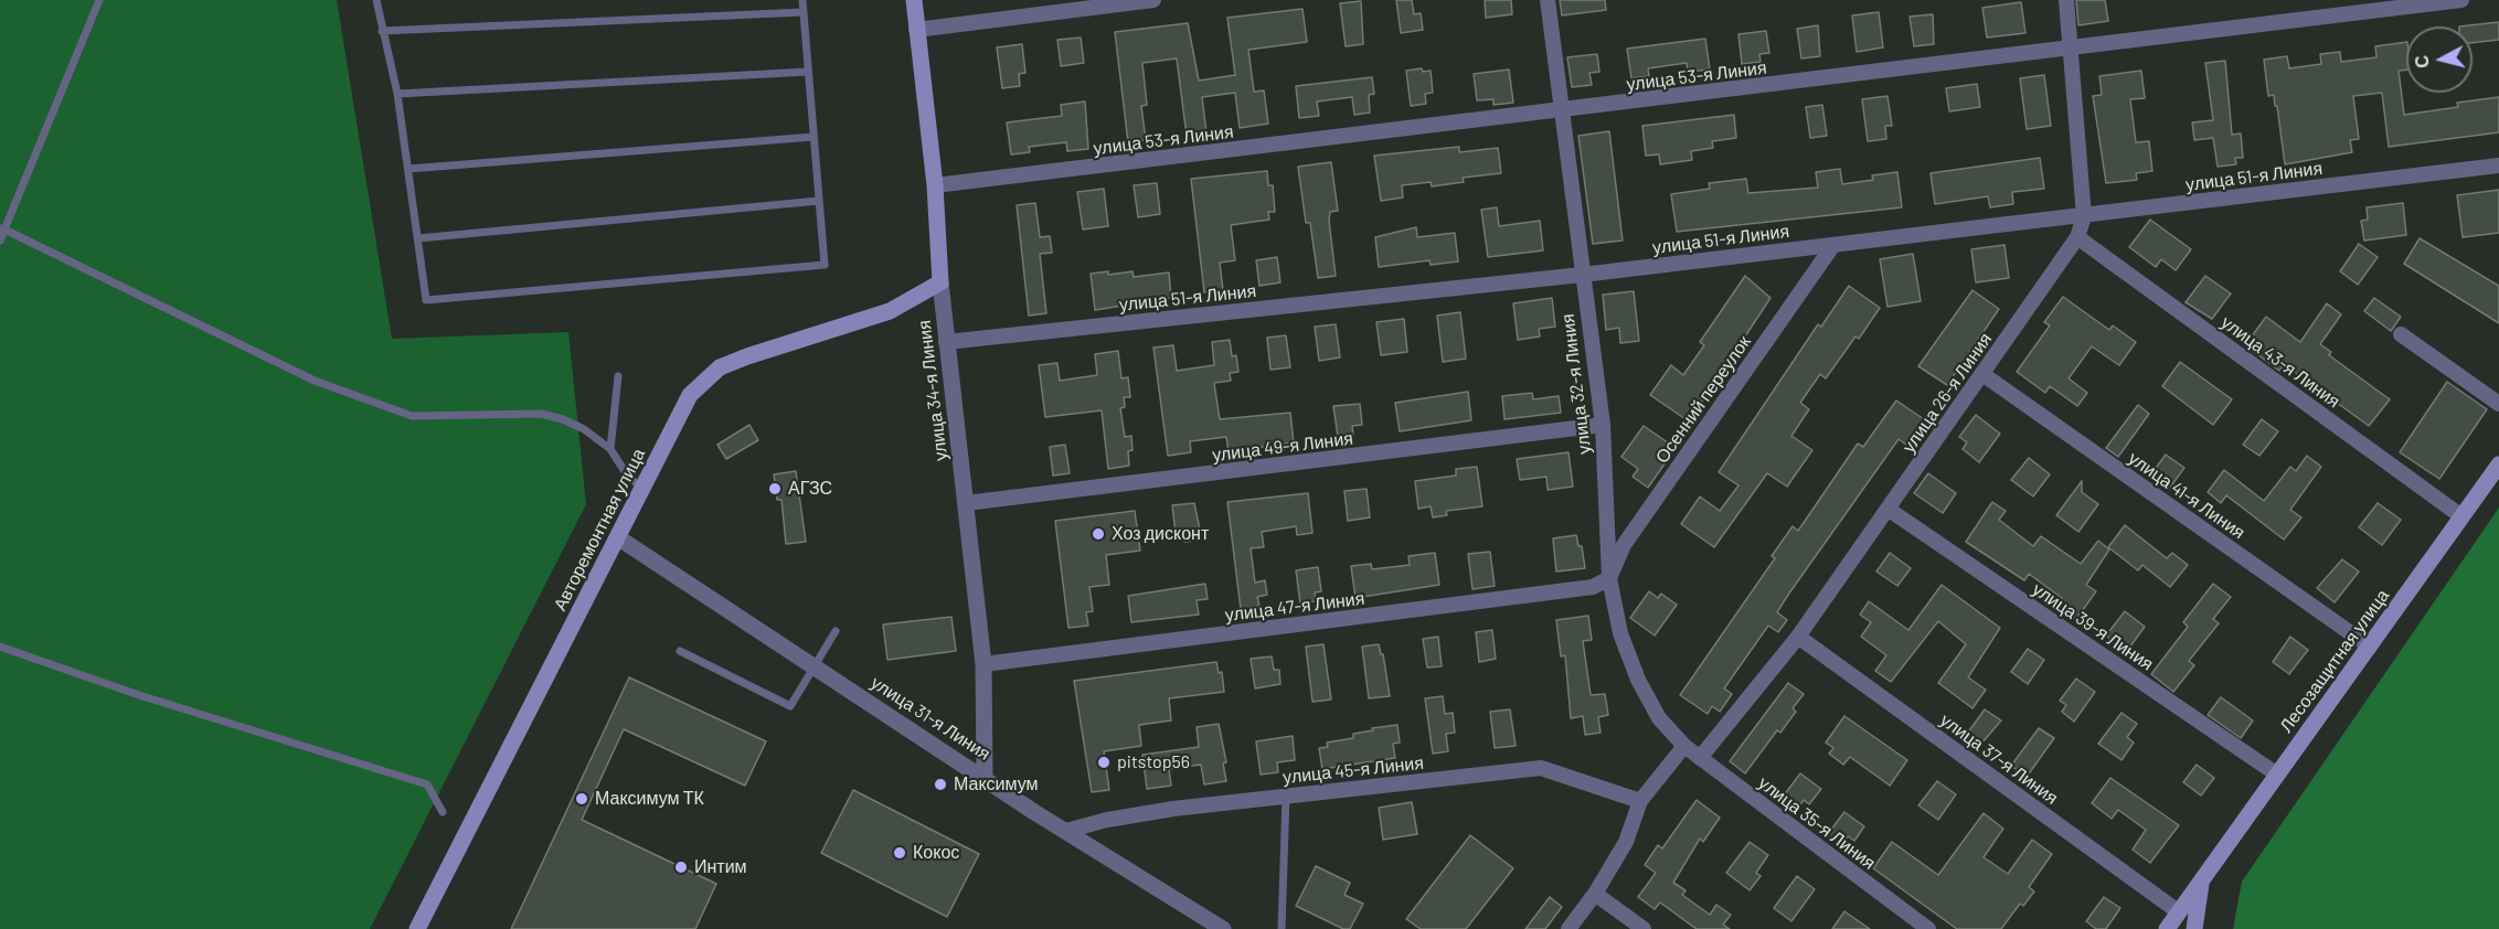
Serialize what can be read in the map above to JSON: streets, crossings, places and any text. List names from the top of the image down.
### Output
{
  "streets": {
    "main road": ["улица 34-я Линия", "Авторемонтная улица", "Лесозащитная улица"],
    "street": [
      "улица 53-я Линия",
      "улица 51-я Линия",
      "улица 43-я Линия",
      "улица 32-я Линия",
      "улица 26-я Линия",
      "Осенний переулок",
      "улица 49-я Линия",
      "улица 41-я Линия",
      "улица 47-я Линия",
      "улица 39-я Линия",
      "улица 31-я Линия",
      "улица 37-я Линия",
      "улица 45-я Линия",
      "улица 35-я Линия"
    ]
  },
  "crossings": [
    ["улица 53-я Линия", "улица 32-я Линия"],
    ["улица 53-я Линия", "улица 34-я Линия"],
    ["улица 53-я Линия", "улица 26-я Линия"],
    ["улица 51-я Линия", "улица 32-я Линия"],
    ["улица 51-я Линия", "улица 34-я Линия"],
    ["улица 51-я Линия", "улица 26-я Линия"],
    ["улица 51-я Линия", "Осенний переулок"],
    ["улица 43-я Линия", "улица 26-я Линия"],
    ["улица 43-я Линия", "Лесозащитная улица"],
    ["улица 32-я Линия", "Осенний переулок"],
    ["улица 32-я Линия", "улица 49-я Линия"],
    ["улица 32-я Линия", "улица 47-я Линия"],
    ["улица 32-я Линия", "улица 35-я Линия"],
    ["улица 34-я Линия", "улица 49-я Линия"],
    ["улица 34-я Линия", "Авторемонтная улица"],
    ["улица 34-я Линия", "улица 47-я Линия"],
    ["улица 34-я Линия", "улица 31-я Линия"],
    ["улица 26-я Линия", "улица 41-я Линия"],
    ["улица 26-я Линия", "улица 39-я Линия"],
    ["улица 26-я Линия", "улица 37-я Линия"],
    ["улица 26-я Линия", "улица 35-я Линия"],
    ["Осенний переулок", "улица 47-я Линия"],
    ["улица 41-я Линия", "Лесозащитная улица"],
    ["Авторемонтная улица", "улица 31-я Линия"],
    ["улица 39-я Линия", "Лесозащитная улица"],
    ["Лесозащитная улица", "улица 37-я Линия"],
    ["улица 31-я Линия", "улица 45-я Линия"]
  ],
  "places": [
    "АГЗС",
    "Хоз дисконт",
    "pitstop56",
    "Максимум",
    "Максимум ТК",
    "Кокос",
    "Интим"
  ],
  "north": "left"
}
